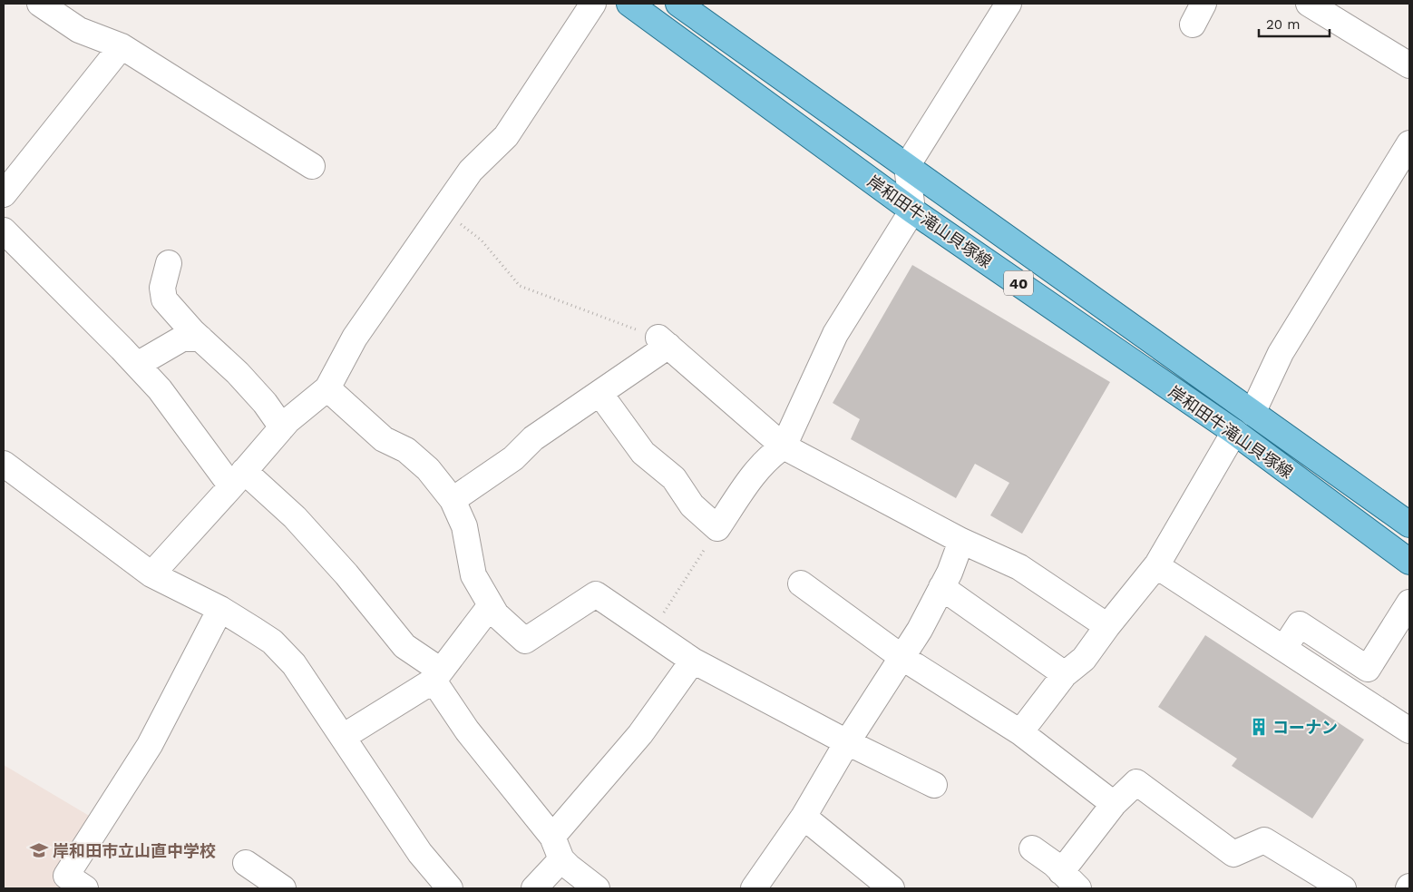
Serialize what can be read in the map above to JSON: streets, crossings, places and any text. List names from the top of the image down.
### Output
{
  "streets": {
    "main road": ["岸和田牛滝山貝塚線", "40"]
  },
  "places": {
    "building": ["コーナン"],
    "school or university": ["岸和田市立山直中学校"]
  },
  "scale_bar": "20 m"
}
